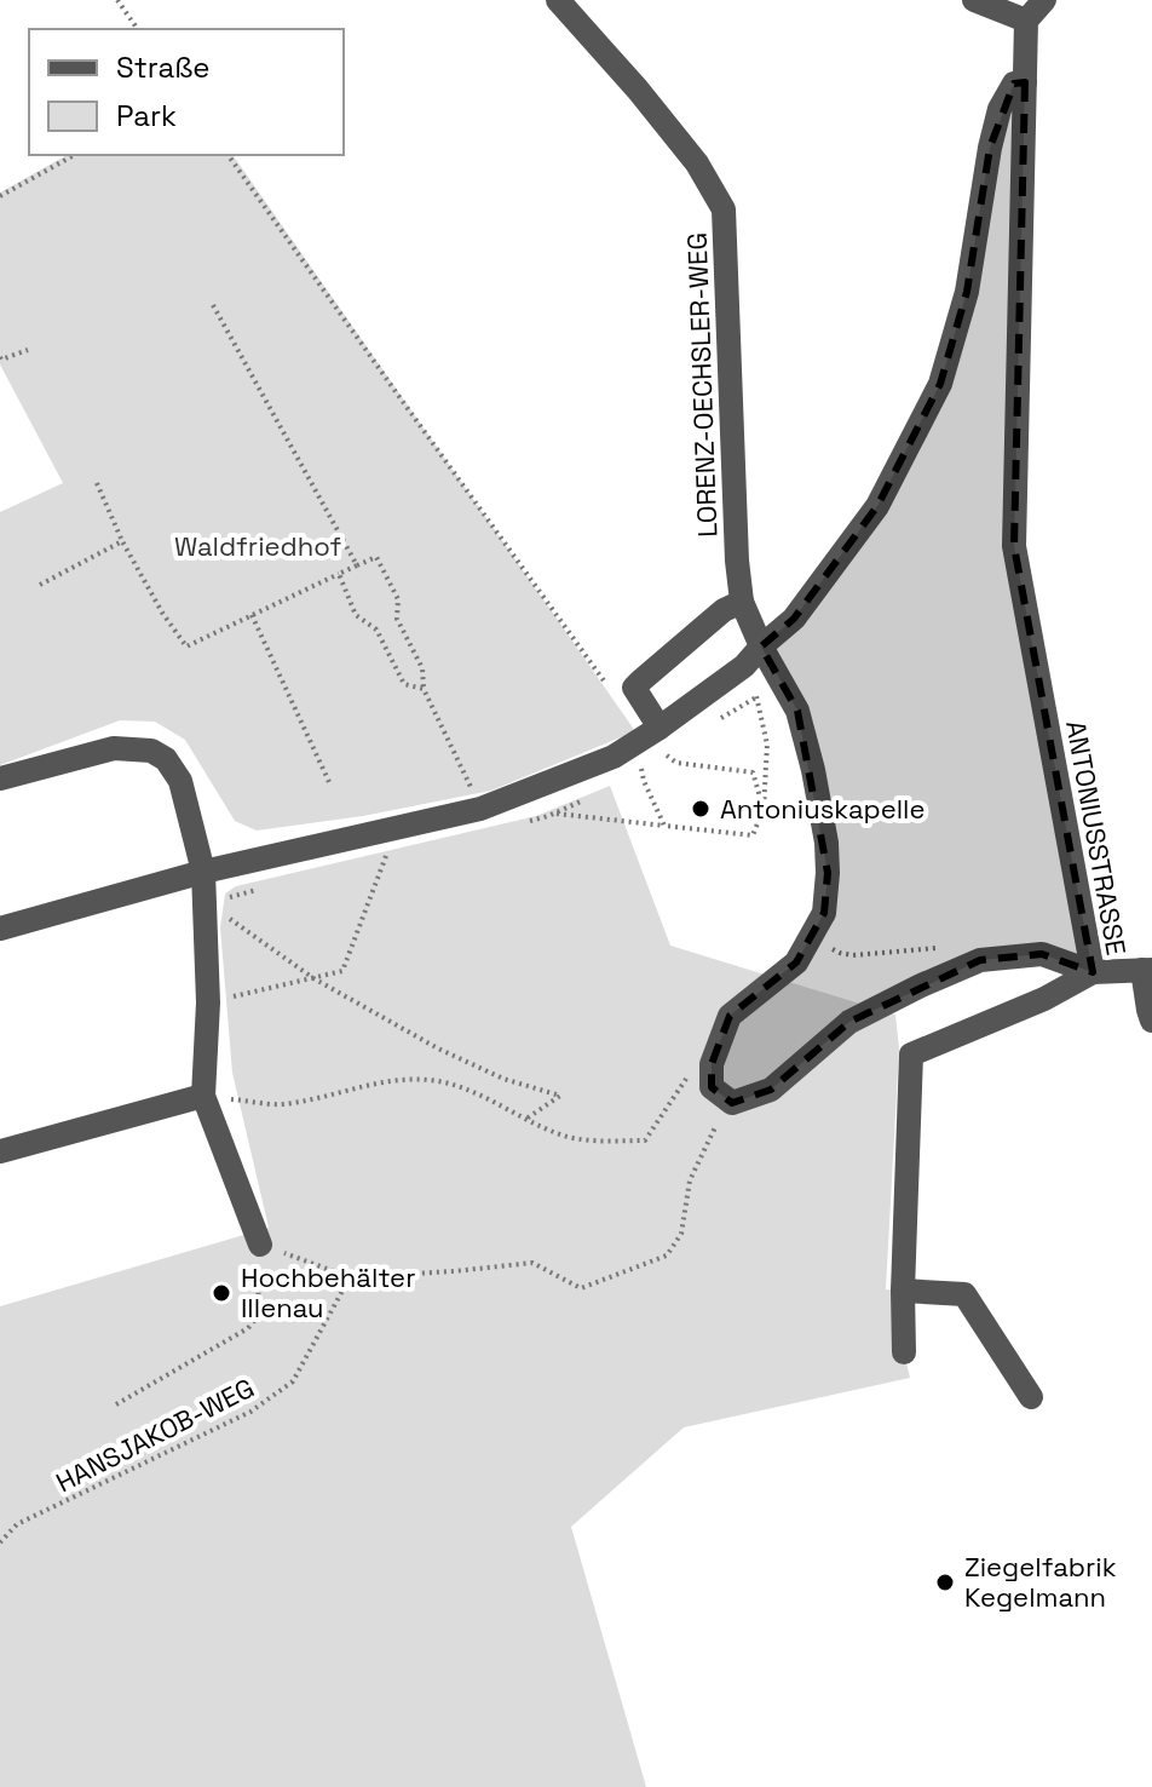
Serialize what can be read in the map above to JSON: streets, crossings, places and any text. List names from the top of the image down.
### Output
{
  "streets": {
    "street": ["LORENZ-OECHSLER-WEG", "ANTONIUSSTRASSE"],
    "path": ["HANSJAKOB-WEG"]
  },
  "parks": ["Waldfriedhof"],
  "places": ["Antoniuskapelle", "Hochbehälter Illenau", "Ziegelfabrik Kegelmann"],
  "legend": ["Straße", "Park"]
}
